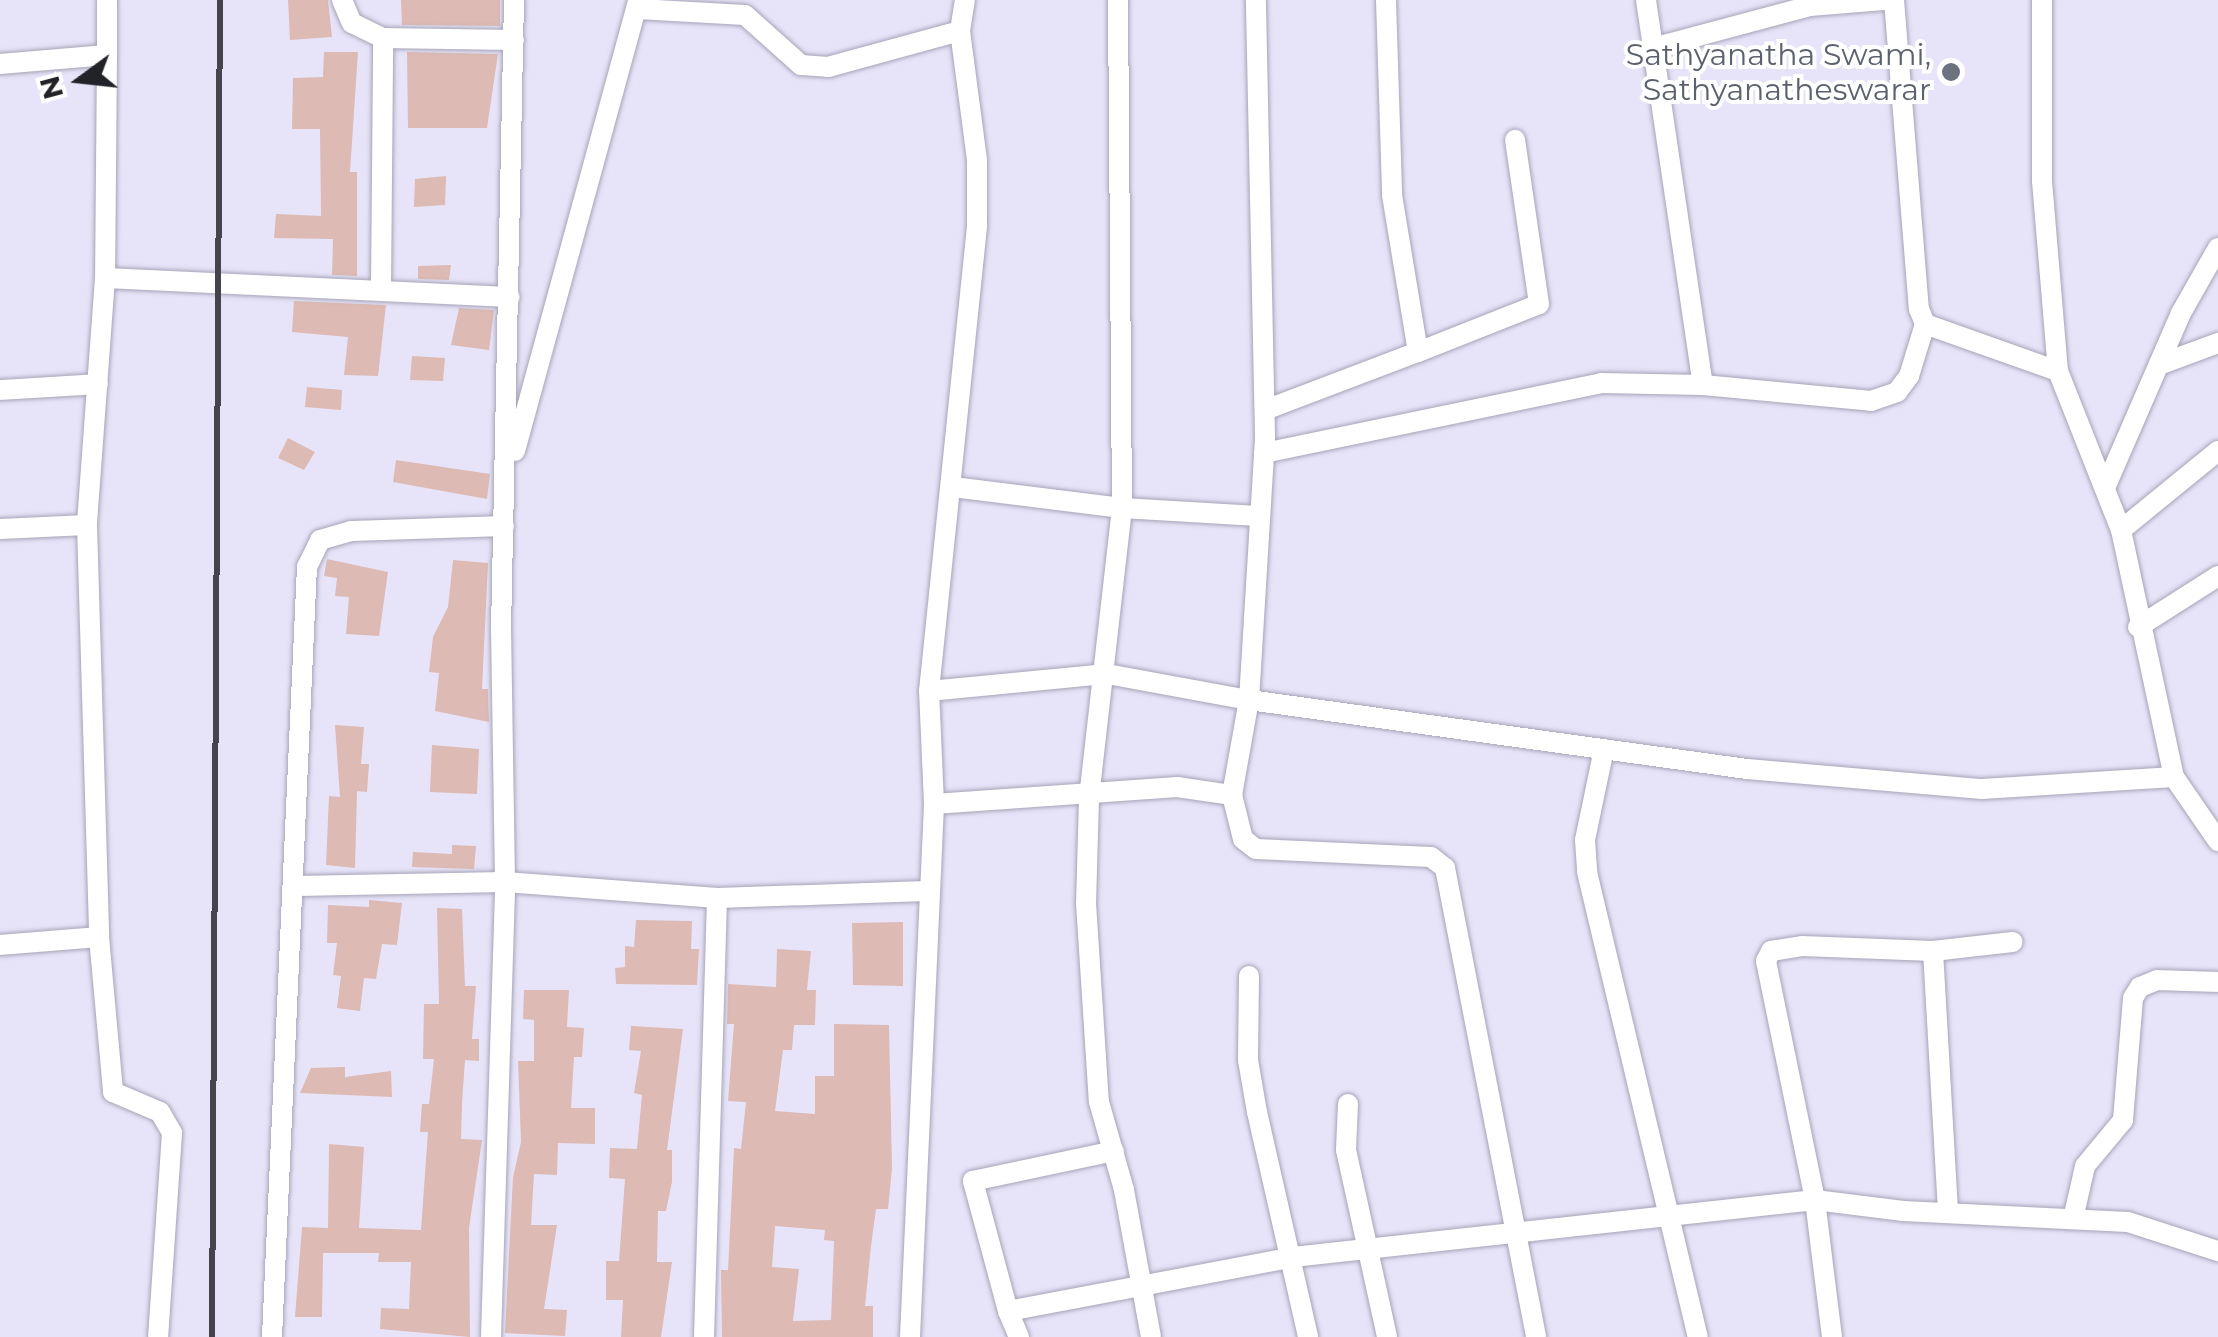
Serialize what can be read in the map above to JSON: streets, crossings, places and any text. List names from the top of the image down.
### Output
{
  "places": ["Sathyanatha Swami, Sathyanatheswarar"],
  "north": "left"
}
